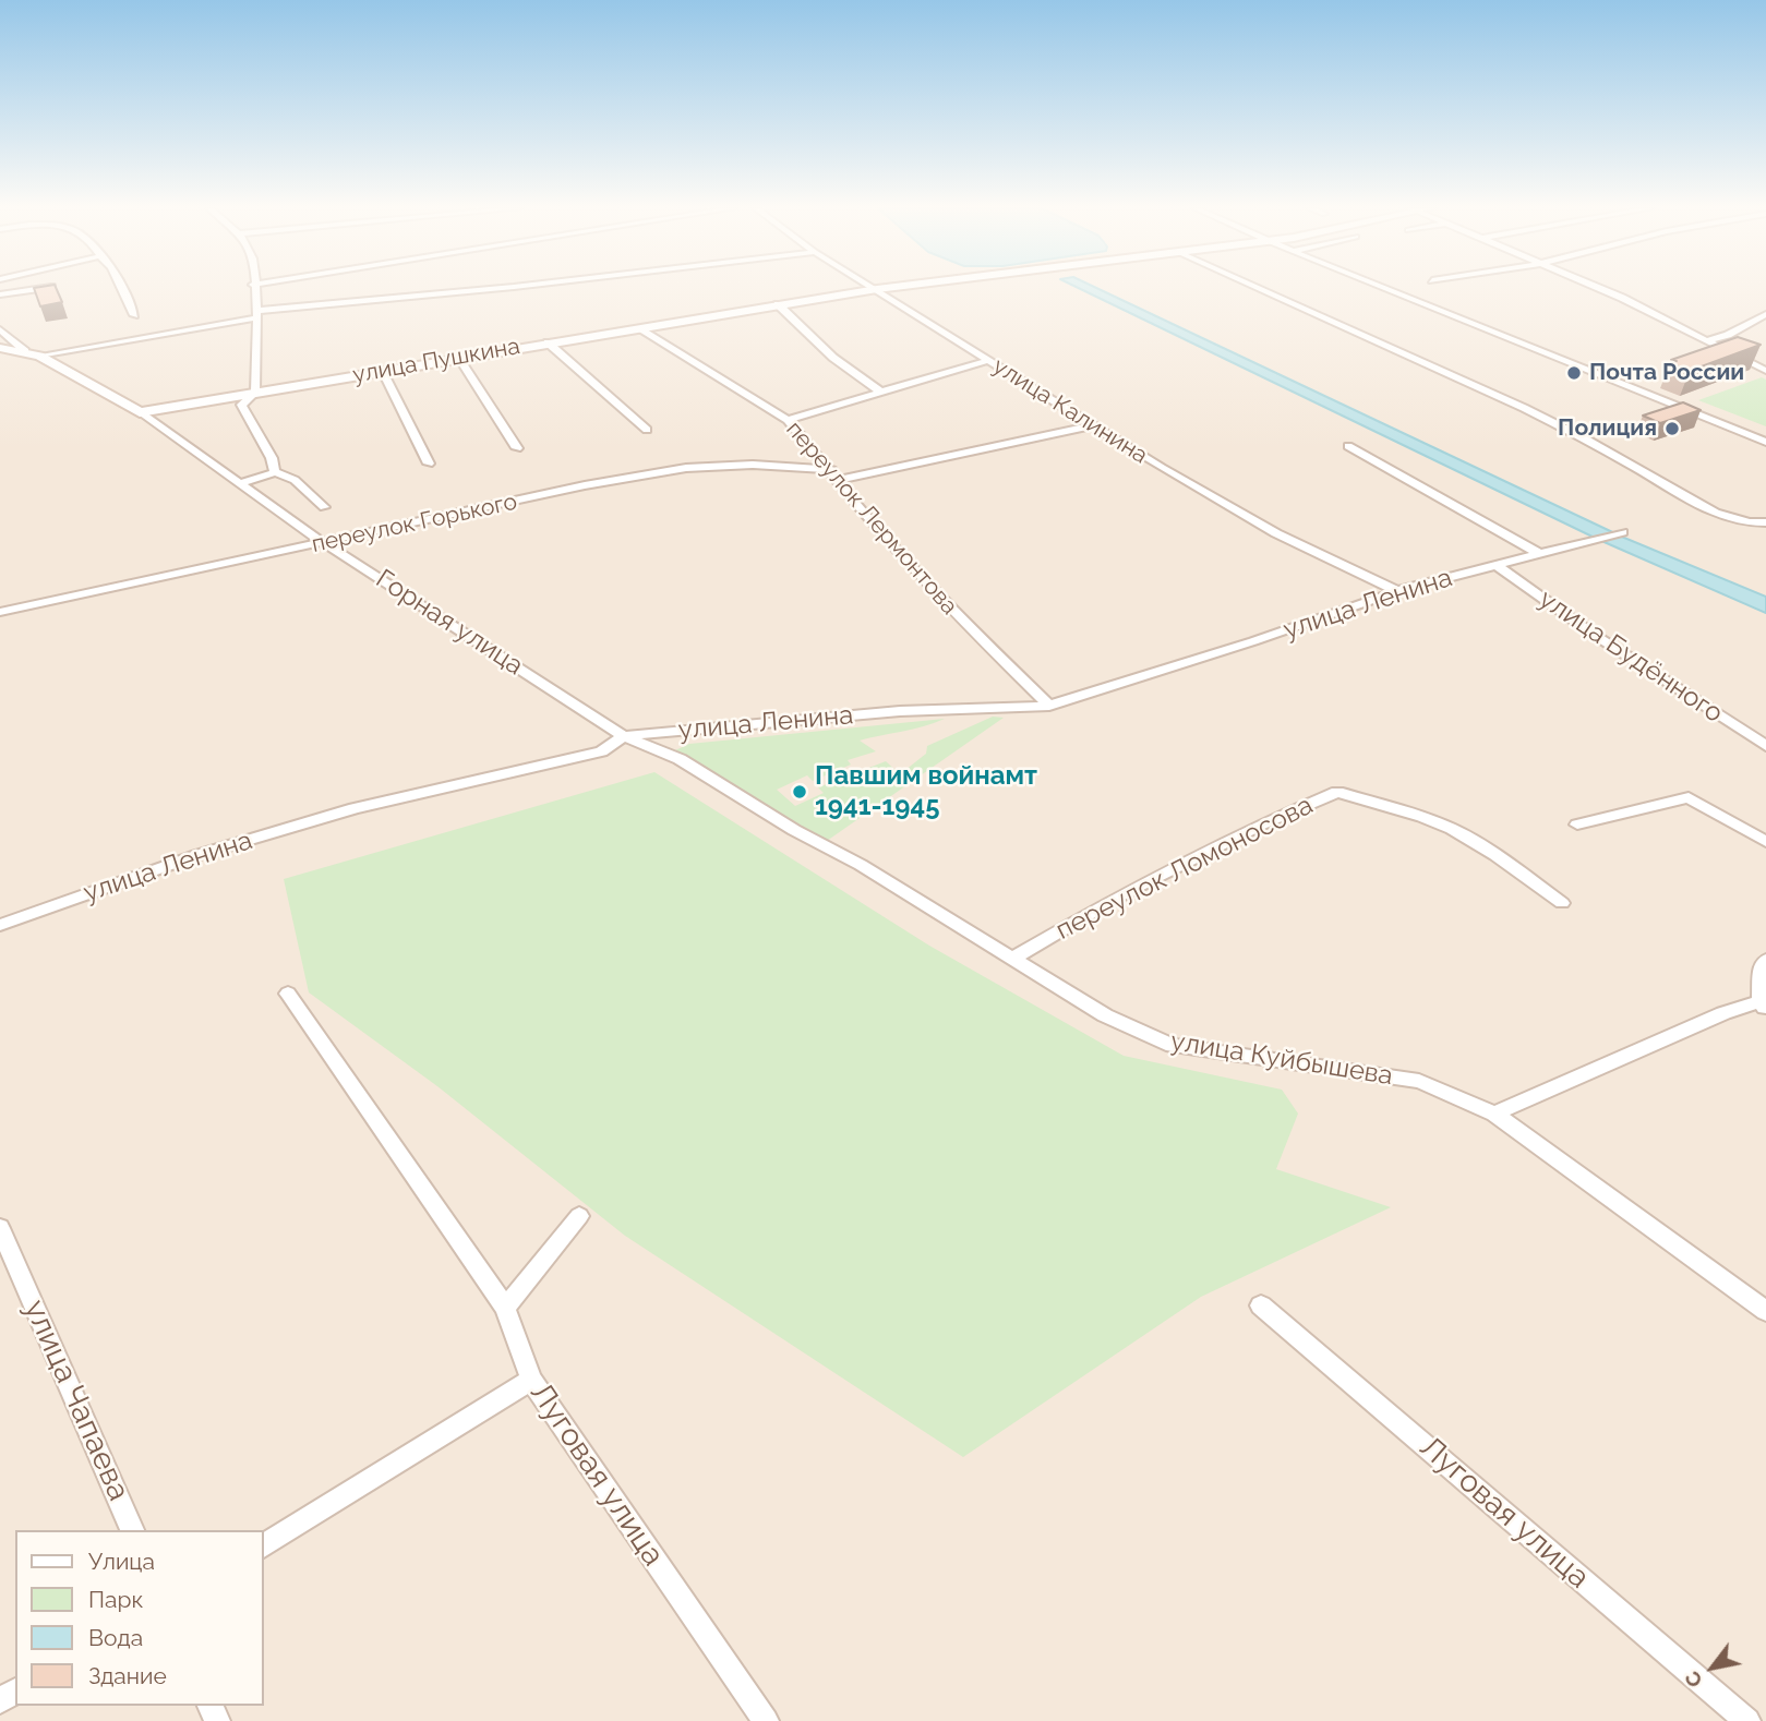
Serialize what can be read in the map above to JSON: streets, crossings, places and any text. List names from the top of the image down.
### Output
{
  "streets": {
    "main road": ["улица Пушкина"],
    "street": [
      "улица Калинина",
      "переулок Лермонтова",
      "переулок Горького",
      "улица Ленина",
      "Горная улица",
      "улица Будённого",
      "переулок Ломоносова",
      "улица Куйбышева",
      "улица Чапаева",
      "Луговая улица"
    ]
  },
  "crossings": [
    ["улица Пушкина", "улица Калинина"],
    ["улица Пушкина", "переулок Лермонтова"],
    ["улица Пушкина", "Горная улица"],
    ["улица Калинина", "переулок Горького"],
    ["улица Калинина", "улица Ленина"],
    ["переулок Лермонтова", "переулок Горького"],
    ["переулок Лермонтова", "улица Ленина"],
    ["переулок Горького", "Горная улица"],
    ["улица Ленина", "Горная улица"],
    ["улица Ленина", "улица Будённого"],
    ["улица Ленина", "улица Куйбышева"],
    ["Горная улица", "улица Куйбышева"],
    ["переулок Ломоносова", "улица Куйбышева"]
  ],
  "places": ["Почта России", "Полиция", "Павшим войнамт 1941-1945"],
  "legend": [
    "Улица",
    "Парк",
    "Вода",
    "Здание"
  ],
  "north": "bottom left"
}
